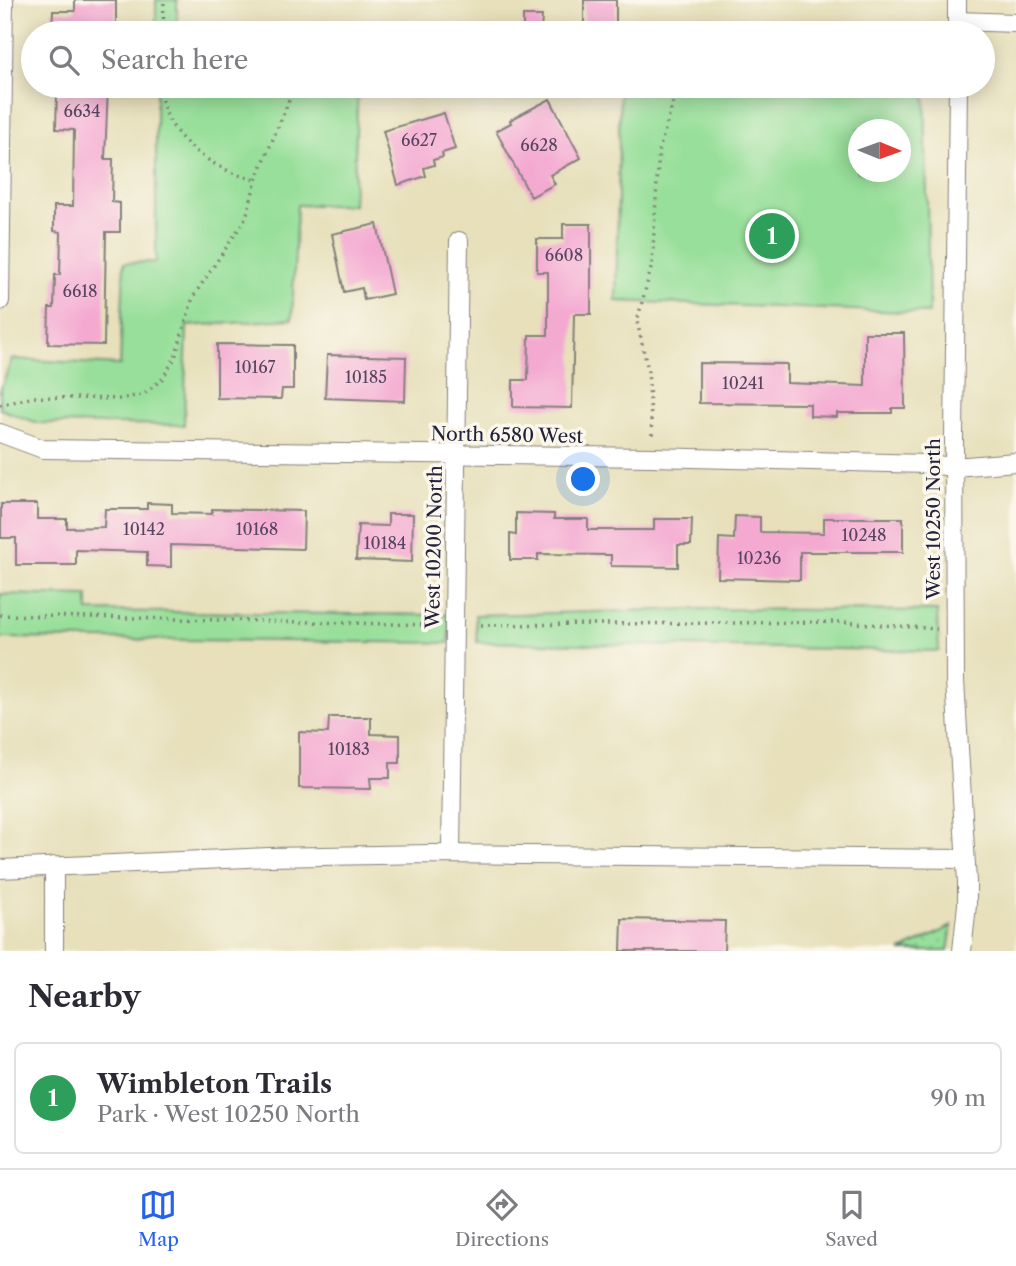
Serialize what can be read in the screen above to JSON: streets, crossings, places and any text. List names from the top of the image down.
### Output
{
  "streets": {
    "street": ["North 6580 West", "West 10250 North", "West 10200 North"]
  },
  "crossings": [
    ["North 6580 West", "West 10250 North"],
    ["North 6580 West", "West 10200 North"]
  ],
  "house_numbers": [
    "6634",
    "6627",
    "6628",
    "6608",
    "6618",
    "10167",
    "10185",
    "10241",
    "10142",
    "10168",
    "10248",
    "10184",
    "10236",
    "10183"
  ],
  "north": "right",
  "page": {
    "search": "Search here",
    "pins": "1",
    "heading": "Nearby",
    "list": [
      {
        "mark": "1",
        "name": "Wimbleton Trails",
        "note": "Park · West 10250 North",
        "value": "90 m"
      }
    ],
    "nav": ["Map", "Directions", "Saved"]
  }
}
